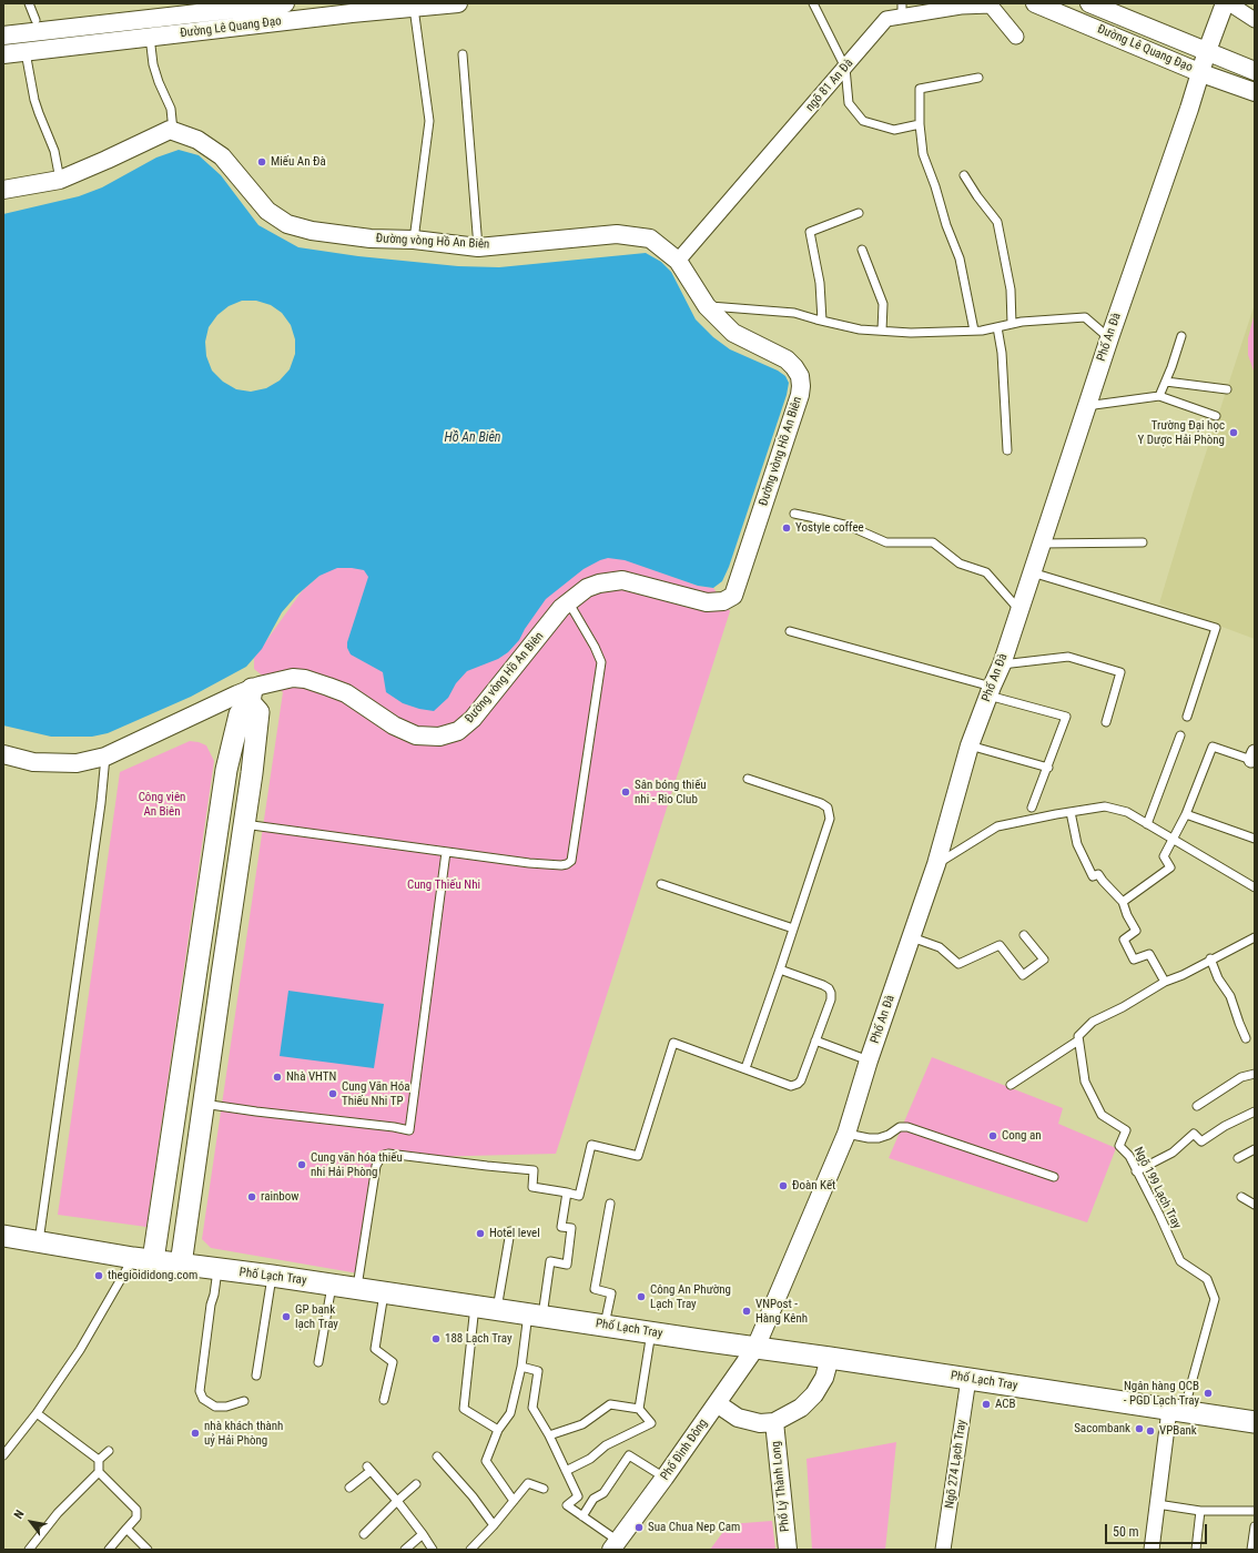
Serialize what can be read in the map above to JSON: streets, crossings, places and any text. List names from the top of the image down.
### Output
{
  "streets": {
    "main road": ["Phố Lạch Tray"],
    "street": [
      "Đường Lê Quang Đạo",
      "ngõ 81 An Đà",
      "Đường vòng Hồ An Biên",
      "Phố An Đà",
      "Phố Đình Đông",
      "Ngõ 274 Lạch Tray",
      "Phố Lý Thành Long"
    ],
    "lane": ["Ngõ 199 Lạch Tray"]
  },
  "crossings": [
    ["Đường Lê Quang Đạo", "Phố An Đà"],
    ["ngõ 81 An Đà", "Đường vòng Hồ An Biên"],
    ["Phố An Đà", "Phố Lạch Tray"],
    ["Phố An Đà", "Phố Đình Đông"],
    ["Ngõ 199 Lạch Tray", "Phố Lạch Tray"],
    ["Phố Lạch Tray", "Phố Đình Đông"],
    ["Phố Lạch Tray", "Ngõ 274 Lạch Tray"]
  ],
  "water": ["Hồ An Biên"],
  "parks": ["Công viên An Biên", "Cung Thiếu Nhi"],
  "places": [
    "Miếu An Đà",
    "Trường Đại học Y Dược Hải Phòng",
    "Yostyle coffee",
    "Sân bóng thiếu nhi - Rio Club",
    "Nhà VHTN",
    "Cung Văn Hóa Thiếu Nhi TP",
    "Cong an",
    "Cung văn hóa thiếu nhi Hải Phòng",
    "Đoàn Kết",
    "rainbow",
    "Hotel level",
    "thegioididong.com",
    "Công An Phường Lạch Tray",
    "VNPost - Hàng Kênh",
    "GP bank lạch Tray",
    "188 Lạch Tray",
    "Ngân hàng OCB - PGD Lạch Tray",
    "ACB",
    "Sacombank",
    "VPBank",
    "nhà khách thành uỷ Hải Phòng",
    "Sua Chua Nep Cam"
  ],
  "scale_bar": "50 m",
  "north": "top left"
}
